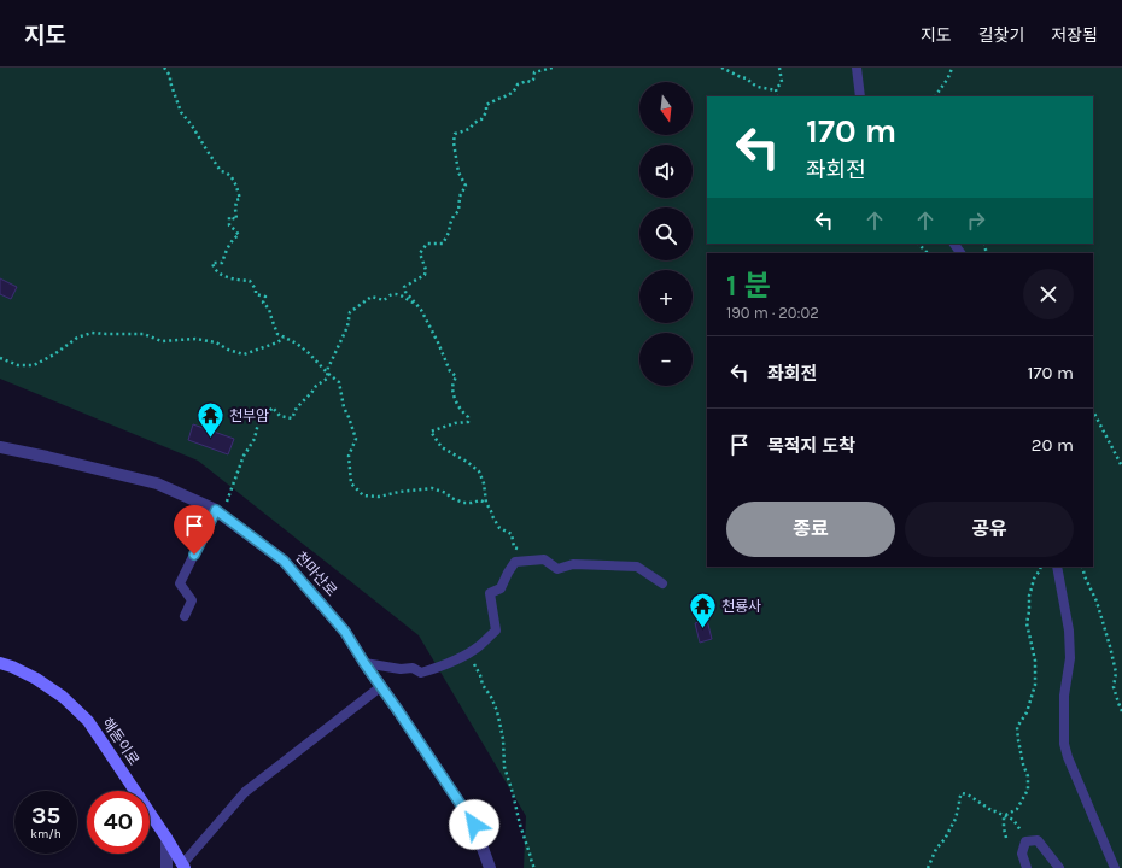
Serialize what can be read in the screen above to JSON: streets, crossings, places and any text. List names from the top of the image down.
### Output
{
  "streets": {
    "main road": ["해돋이로"],
    "street": ["천마산로"]
  },
  "places": {
    "temple": ["천부암", "천룡사"]
  },
  "north": "bottom",
  "page": {
    "header": "지도",
    "nav": ["지도", "길찾기", "저장됨"],
    "map_buttons": ["+", "−"],
    "turn": ["170 m", "좌회전"],
    "heading": ["1 분", "190 m · 20:02"],
    "list": [
      {
        "name": "좌회전",
        "value": "170 m"
      },
      {
        "name": "목적지 도착",
        "value": "20 m"
      }
    ],
    "buttons": ["종료", "공유"],
    "speed": "35 km/h",
    "limit": "40"
  }
}
